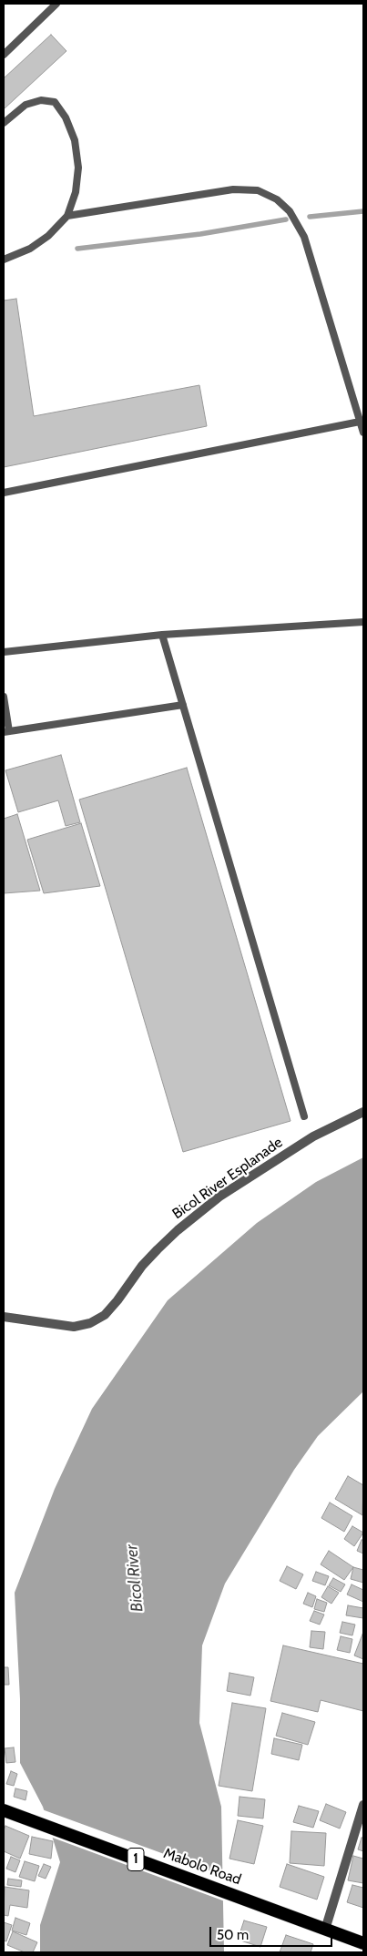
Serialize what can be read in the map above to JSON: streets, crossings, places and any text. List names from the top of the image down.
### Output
{
  "streets": {
    "highway": ["1", "Mabolo Road"],
    "street": ["Bicol River Esplanade"]
  },
  "water": ["Bicol River"],
  "scale_bar": "50 m"
}
